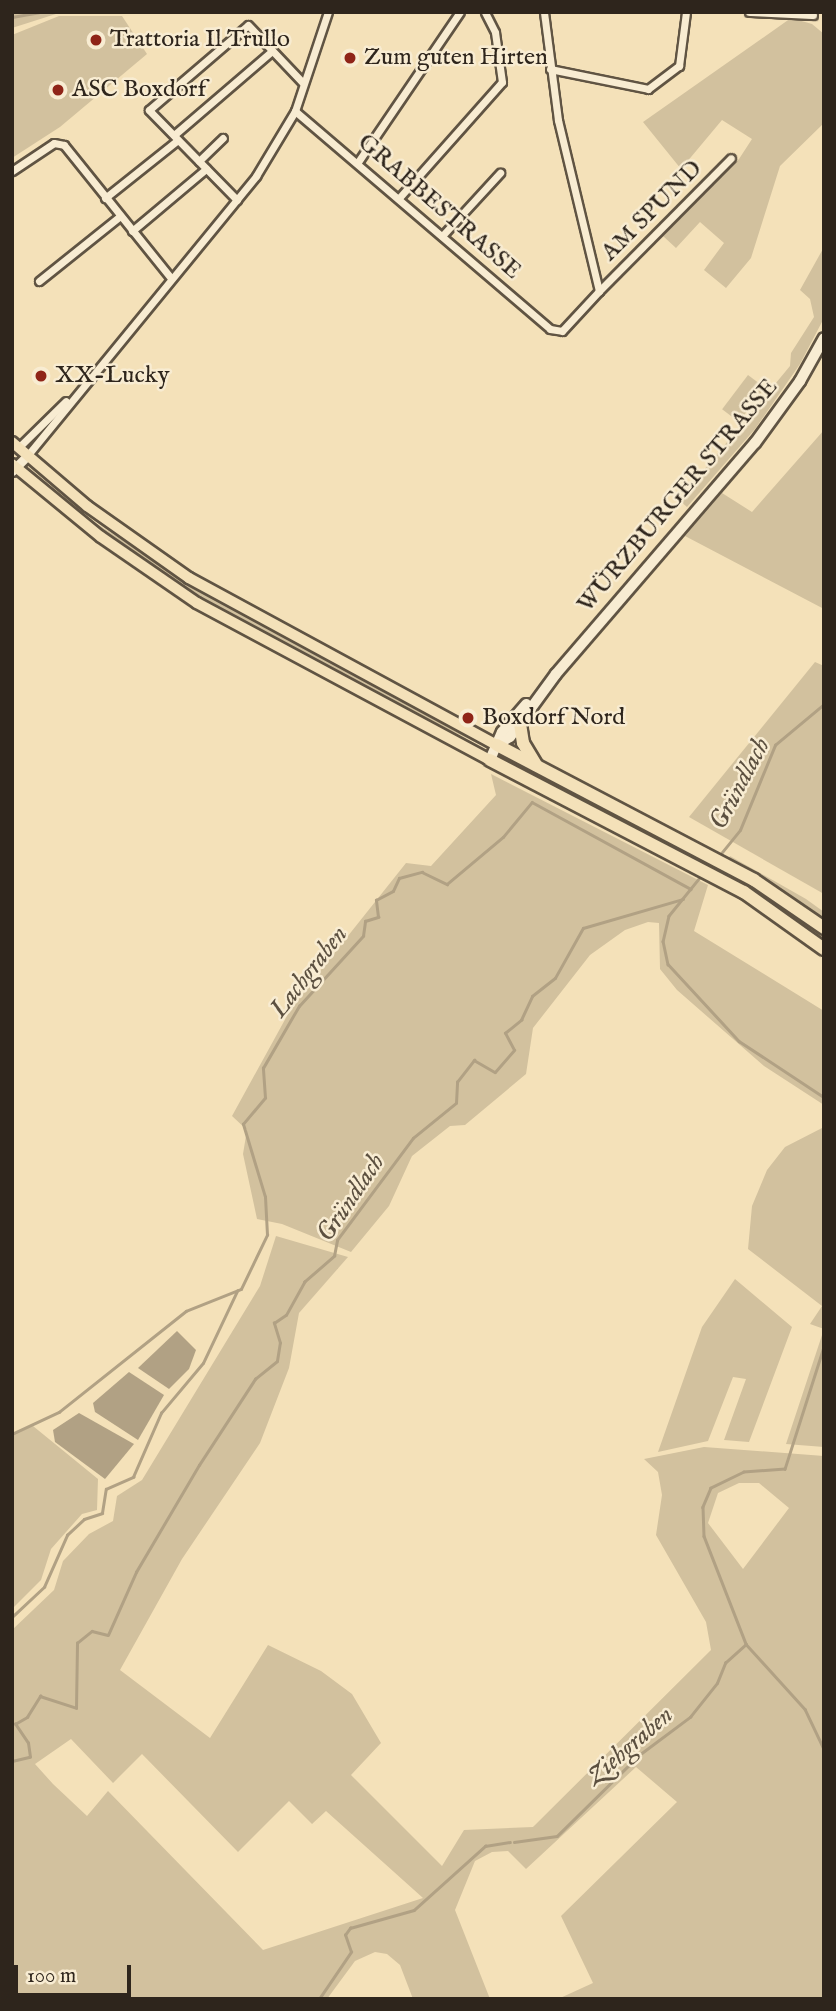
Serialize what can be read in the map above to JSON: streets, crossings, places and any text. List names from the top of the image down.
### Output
{
  "streets": {
    "main road": ["WÜRZBURGER STRASSE"],
    "street": ["GRABBESTRASSE", "AM SPUND"]
  },
  "crossings": [
    ["GRABBESTRASSE", "AM SPUND"]
  ],
  "water": ["Gründlach", "Lachgraben", "Ziehgraben"],
  "places": [
    "Trattoria Il Trullo",
    "Zum guten Hirten",
    "ASC Boxdorf",
    "XX-Lucky",
    "Boxdorf Nord"
  ],
  "scale_bar": "100 m"
}
